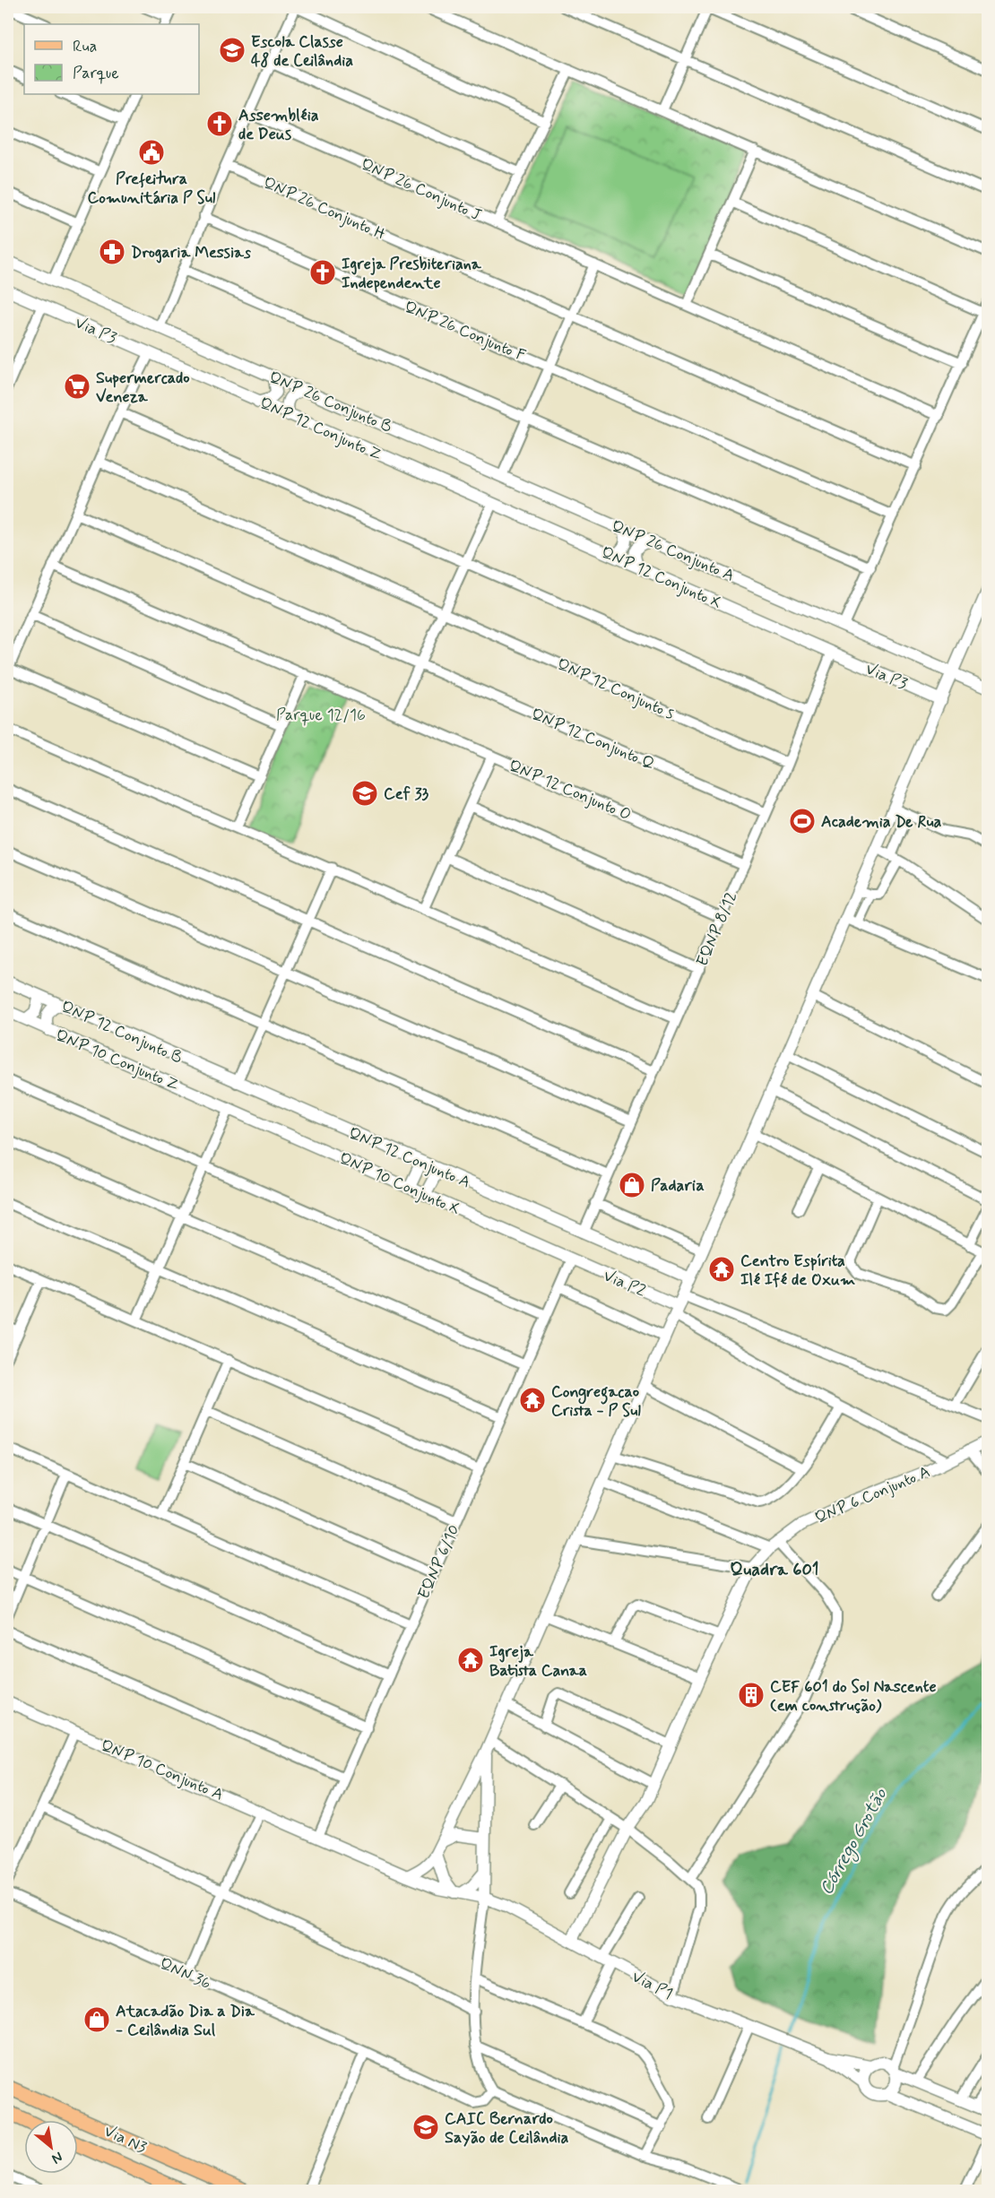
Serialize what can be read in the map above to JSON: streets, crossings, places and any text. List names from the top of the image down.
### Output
{
  "streets": {
    "main road": ["Via N3"],
    "street": [
      "QNP 26 Conjunto J",
      "QNP 26 Conjunto H",
      "Via P3",
      "QNP 26 Conjunto F",
      "QNP 26 Conjunto B",
      "QNP 12 Conjunto Z",
      "QNP 26 Conjunto A",
      "QNP 12 Conjunto X",
      "QNP 12 Conjunto s",
      "QNP 12 Conjunto Q",
      "QNP 12 Conjunto O",
      "EQNP 8/12",
      "QNP 12 Conjunto B",
      "QNP 10 Conjunto Z",
      "QNP 12 Conjunto A",
      "QNP 10 Conjunto X",
      "Via P2",
      "QNP 6 Conjunto A",
      "EQNP 6/10",
      "QNP 10 Conjunto A",
      "QNN 36",
      "Via P1"
    ]
  },
  "crossings": [
    ["Via P3", "QNP 26 Conjunto B"],
    ["Via P3", "QNP 12 Conjunto Z"],
    ["Via P3", "QNP 26 Conjunto A"],
    ["Via P3", "QNP 12 Conjunto X"],
    ["Via P3", "EQNP 8/12"],
    ["QNP 26 Conjunto B", "QNP 26 Conjunto A"],
    ["QNP 12 Conjunto Z", "QNP 12 Conjunto X"],
    ["QNP 12 Conjunto X", "EQNP 8/12"],
    ["QNP 12 Conjunto s", "EQNP 8/12"],
    ["QNP 12 Conjunto Q", "EQNP 8/12"],
    ["QNP 12 Conjunto O", "EQNP 8/12"],
    ["EQNP 8/12", "QNP 12 Conjunto A"],
    ["EQNP 8/12", "Via P2"],
    ["QNP 12 Conjunto B", "QNP 12 Conjunto A"],
    ["QNP 10 Conjunto Z", "QNP 10 Conjunto X"],
    ["QNP 12 Conjunto A", "Via P2"],
    ["QNP 10 Conjunto X", "Via P2"],
    ["QNP 10 Conjunto X", "EQNP 6/10"],
    ["Via P2", "EQNP 6/10"],
    ["QNP 6 Conjunto A", "Via P1"],
    ["EQNP 6/10", "QNP 10 Conjunto A"]
  ],
  "districts": ["Quadra 601"],
  "water": ["Córrego Grotão"],
  "parks": ["Parque 12/16"],
  "places": {
    "school or university": ["Escola Classe 48 de Ceilândia", "Cef 33", "CAIC Bernardo Sayão de Ceilândia"],
    "church": ["Assembléia de Deus", "Igreja Presbiteriana Independente"],
    "public building": ["Prefeitura Comunitária P Sul"],
    "pharmacy": ["Drogaria Messias"],
    "supermarket": ["Supermercado Veneza"],
    "sports": ["Academia De Rua"],
    "shop": ["Padaria", "Atacadão Dia a Dia - Ceilândia Sul"],
    "temple": ["Centro Espírita Ilé Ifé de Oxum", "Congregacao Crista - P Sul", "Igreja Batista Canaa"],
    "building": ["CEF 601 do Sol Nascente (em construção)"]
  },
  "legend": ["Rua", "Parque"],
  "north": "bottom right"
}
